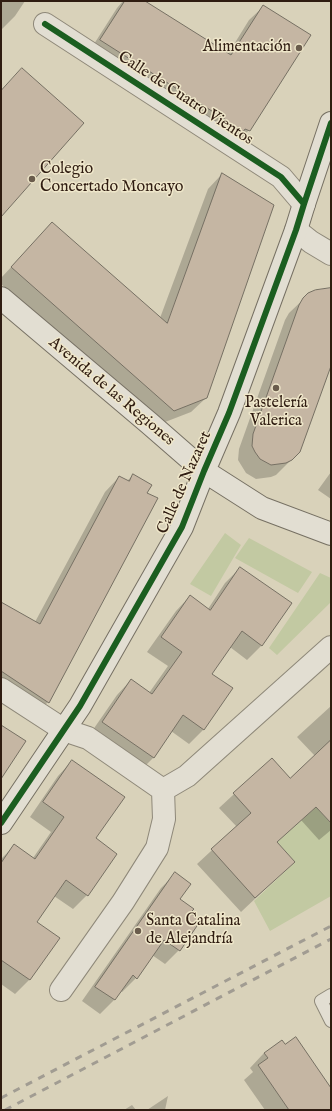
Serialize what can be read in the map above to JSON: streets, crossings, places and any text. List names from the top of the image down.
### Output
{
  "streets": {
    "street": ["Calle de Cuatro Vientos", "Avenida de las Regiones", "Calle de Nazaret"]
  },
  "crossings": [
    ["Calle de Cuatro Vientos", "Calle de Nazaret"],
    ["Avenida de las Regiones", "Calle de Nazaret"]
  ],
  "places": [
    "Alimentación",
    "Colegio Concertado Moncayo",
    "Pastelería Valerica",
    "Santa Catalina de Alejandría"
  ]
}
